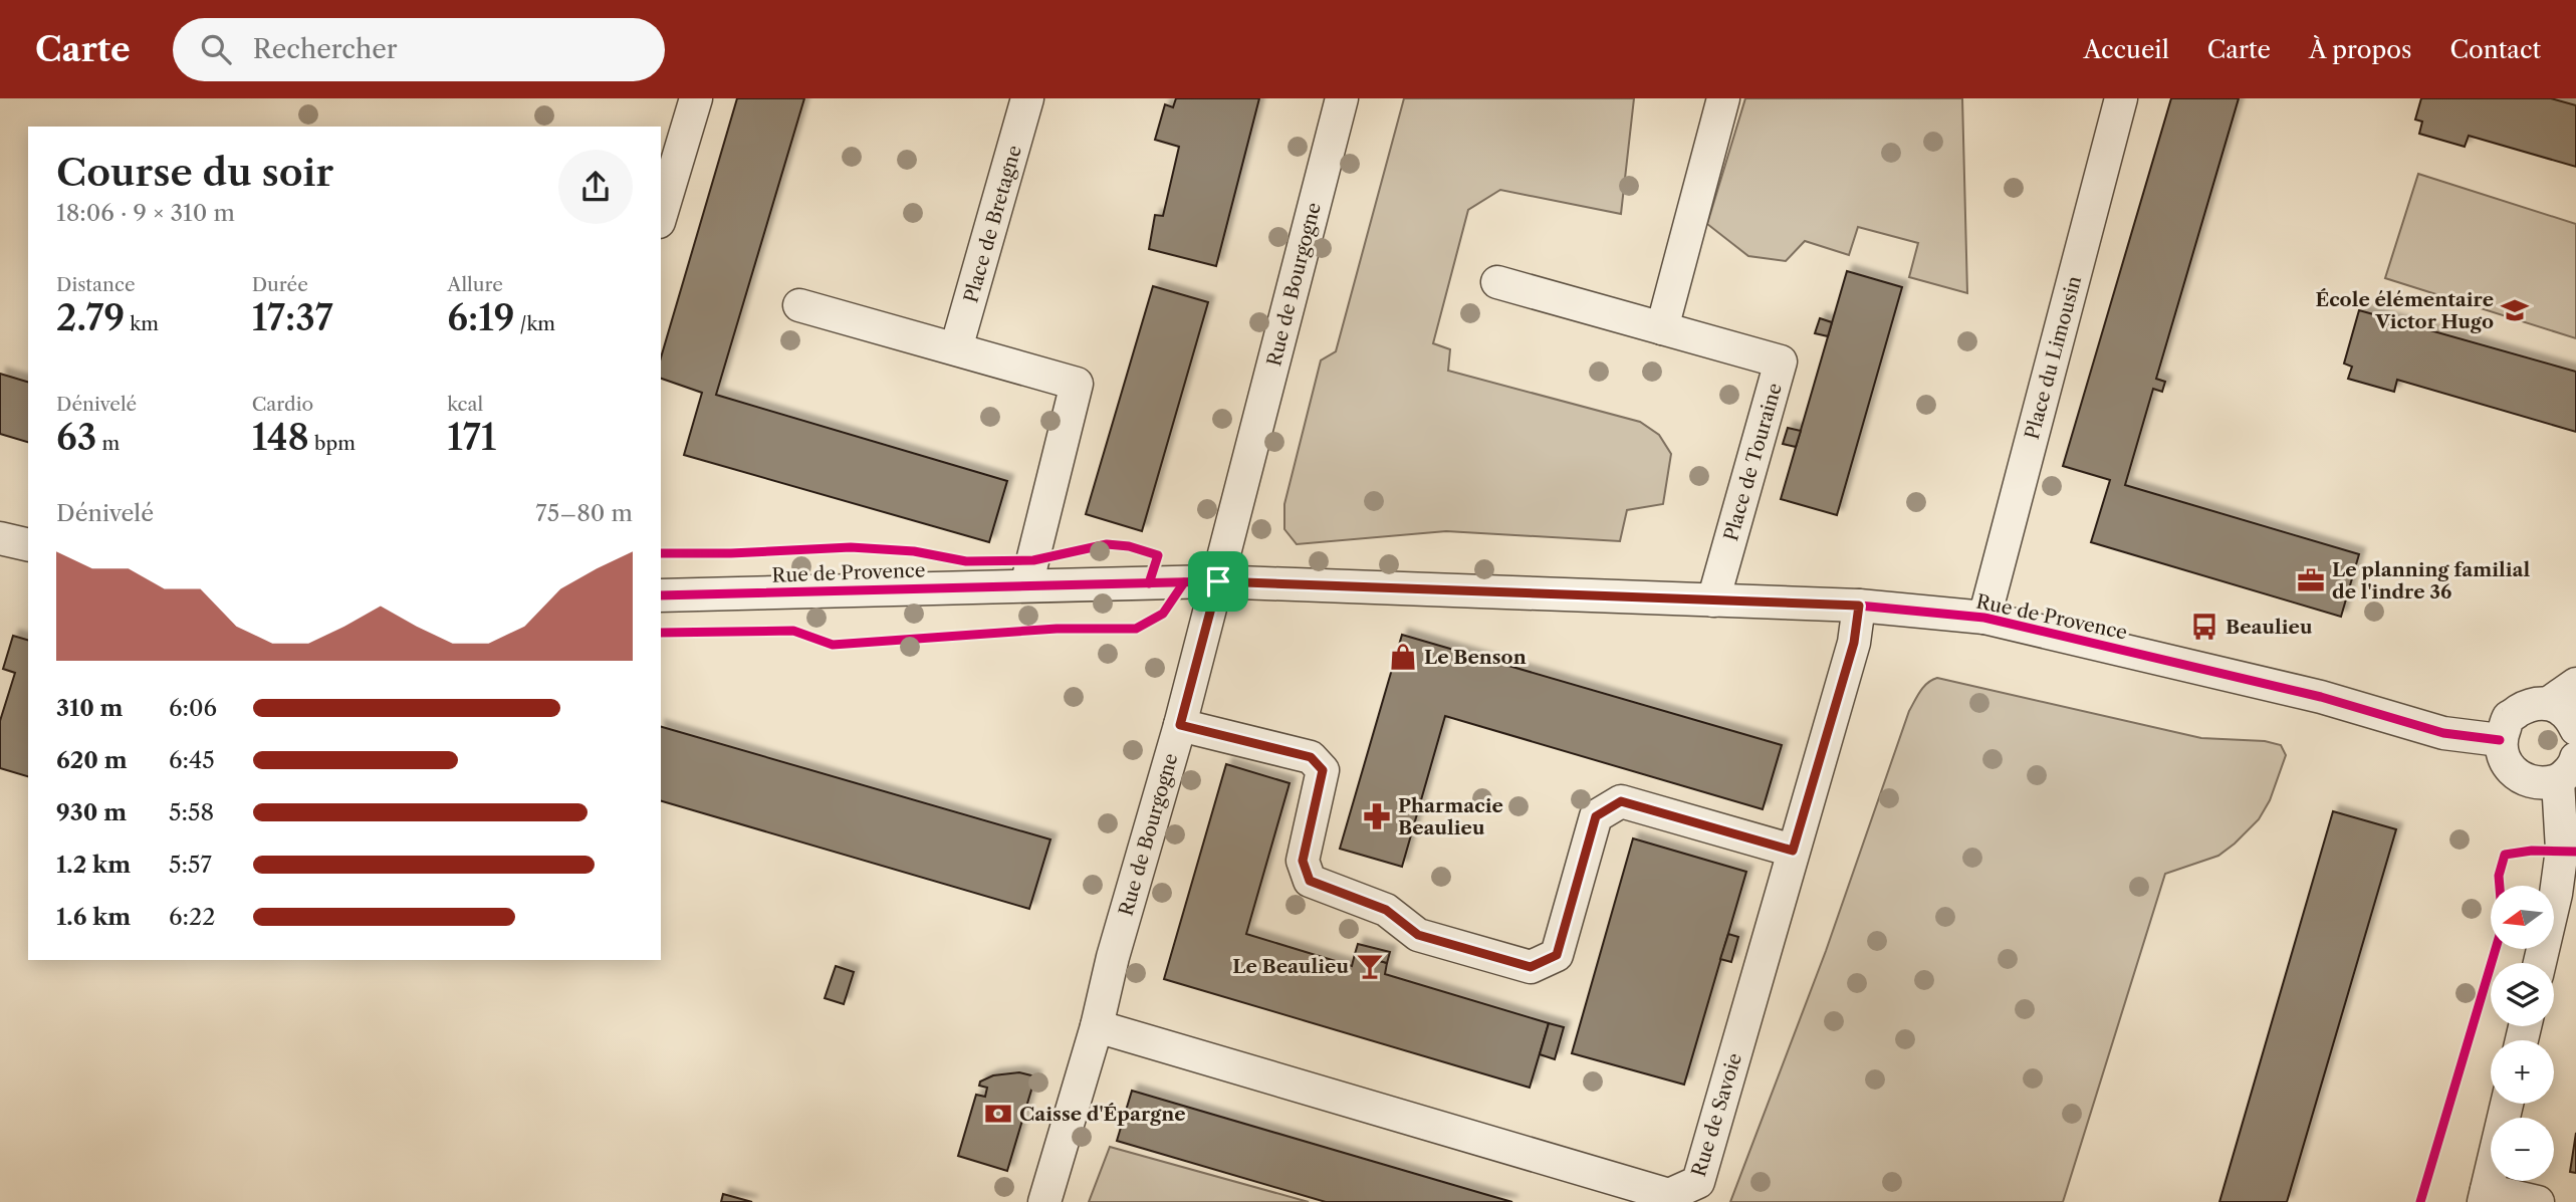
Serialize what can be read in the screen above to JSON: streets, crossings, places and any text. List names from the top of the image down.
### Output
{
  "streets": {
    "street": [
      "Place de Bretagne",
      "Rue de Bourgogne",
      "Place du Limousin",
      "Place de Touraine",
      "Rue de Provence",
      "Rue de Savoie"
    ]
  },
  "crossings": [
    ["Rue de Bourgogne", "Rue de Provence"],
    ["Rue de Bourgogne", "Rue de Savoie"],
    ["Place du Limousin", "Rue de Provence"],
    ["Place de Touraine", "Rue de Provence"],
    ["Rue de Provence", "Rue de Savoie"]
  ],
  "places": {
    "school or university": ["École élémentaire Victor Hugo"],
    "office": ["Le planning familial de l'indre 36"],
    "bus stop": ["Beaulieu"],
    "shop": ["Le Benson"],
    "pharmacy": ["Pharmacie Beaulieu"],
    "bar": ["Le Beaulieu"],
    "bank": ["Caisse d'Épargne"]
  },
  "north": "left",
  "page": {
    "header": "Carte",
    "search": "Rechercher",
    "nav": [
      "Accueil",
      "Carte",
      "À propos",
      "Contact"
    ],
    "heading": ["Course du soir", "18:06 · 9 × 310 m"],
    "stats": [
      ["Distance", "2.79 km"],
      ["Durée", "17:37"],
      ["Allure", "6:19 /km"],
      ["Dénivelé", "63 m"],
      ["Cardio", "148 bpm"],
      ["kcal", "171"]
    ],
    "chart": ["Dénivelé", "75–80 m"],
    "list": [
      {
        "name": "310 m",
        "note": "6:06"
      },
      {
        "name": "620 m",
        "note": "6:45"
      },
      {
        "name": "930 m",
        "note": "5:58"
      },
      {
        "name": "1.2 km",
        "note": "5:57"
      },
      {
        "name": "1.6 km",
        "note": "6:22"
      }
    ],
    "map_buttons": ["+", "−"]
  }
}
